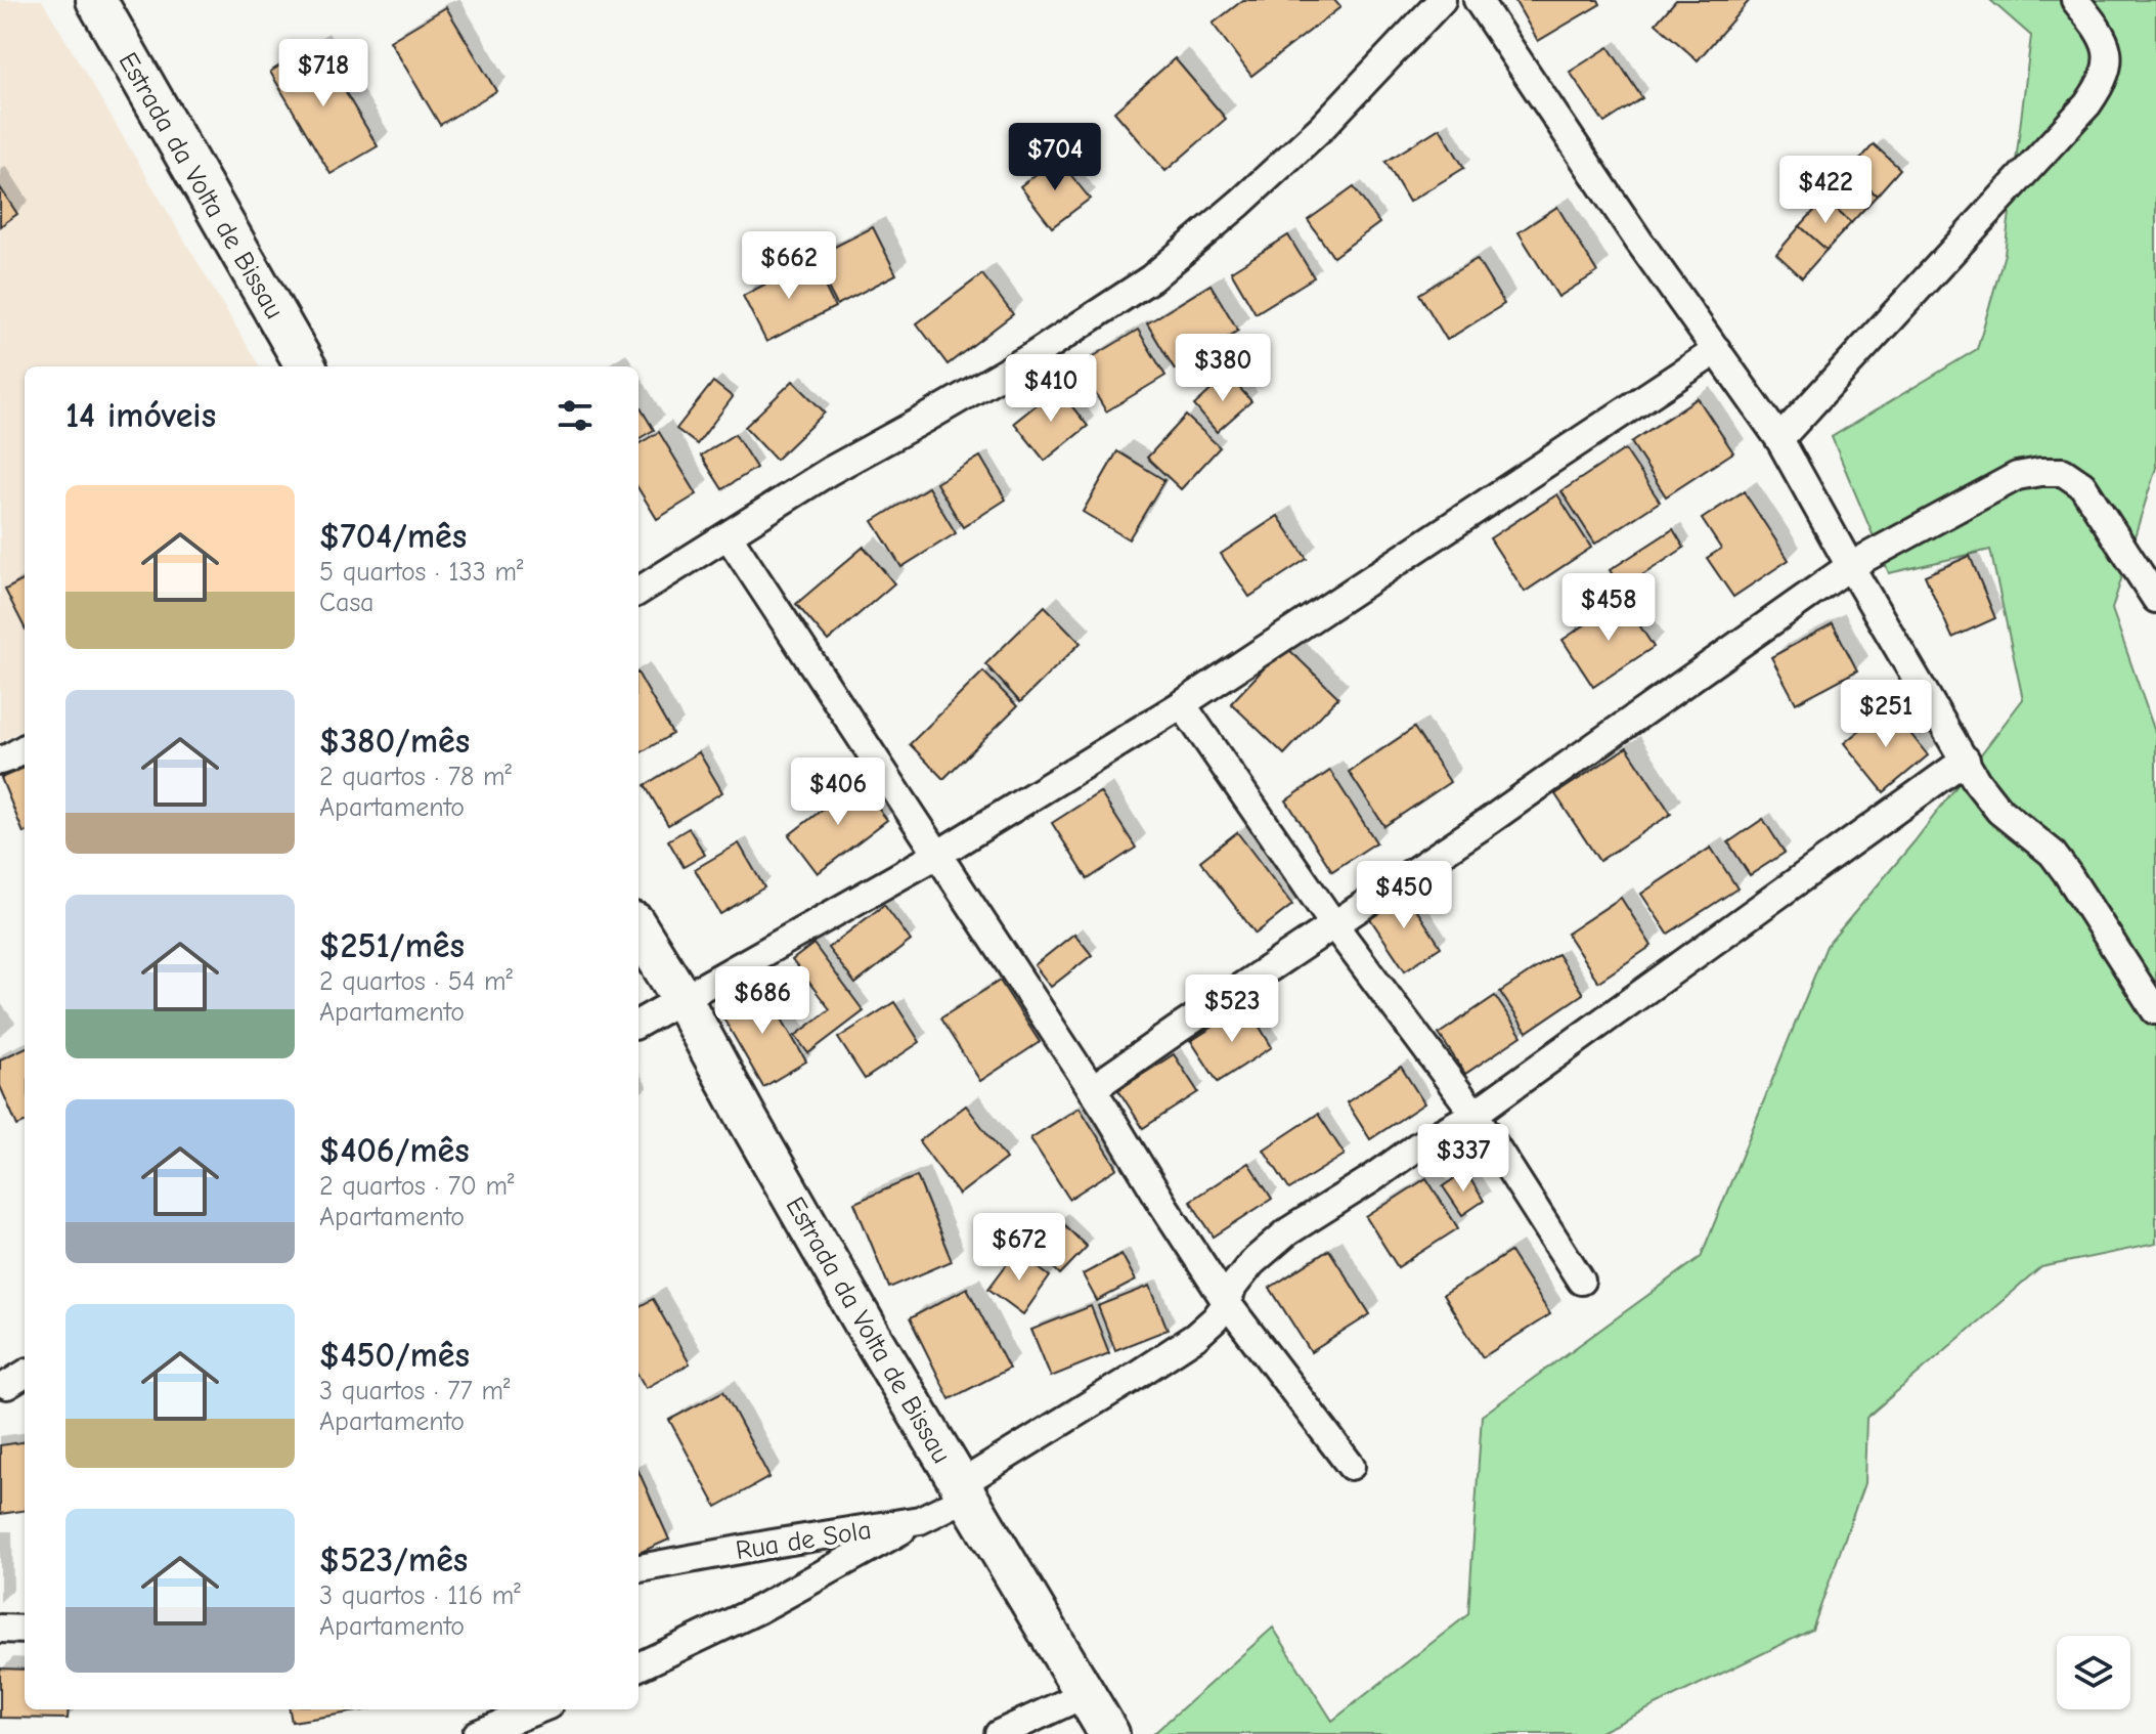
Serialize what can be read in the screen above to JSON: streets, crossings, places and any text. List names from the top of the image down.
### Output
{
  "streets": {
    "main road": ["Estrada da Volta de Bissau"],
    "street": ["Rua de Sola"]
  },
  "crossings": [
    ["Estrada da Volta de Bissau", "Rua de Sola"]
  ],
  "page": {
    "price": [
      "$718",
      "$704",
      "$422",
      "$662",
      "$380",
      "$410",
      "$458",
      "$251",
      "$406",
      "$450",
      "$686",
      "$523",
      "$337",
      "$672"
    ],
    "heading": "14 imóveis",
    "list": [
      {
        "name": "$704/mês",
        "note": "5 quartos · 133 m² · Casa"
      },
      {
        "name": "$380/mês",
        "note": "2 quartos · 78 m² · Apartamento"
      },
      {
        "name": "$251/mês",
        "note": "2 quartos · 54 m² · Apartamento"
      },
      {
        "name": "$406/mês",
        "note": "2 quartos · 70 m² · Apartamento"
      },
      {
        "name": "$450/mês",
        "note": "3 quartos · 77 m² · Apartamento"
      },
      {
        "name": "$523/mês",
        "note": "3 quartos · 116 m² · Apartamento"
      }
    ]
  }
}
